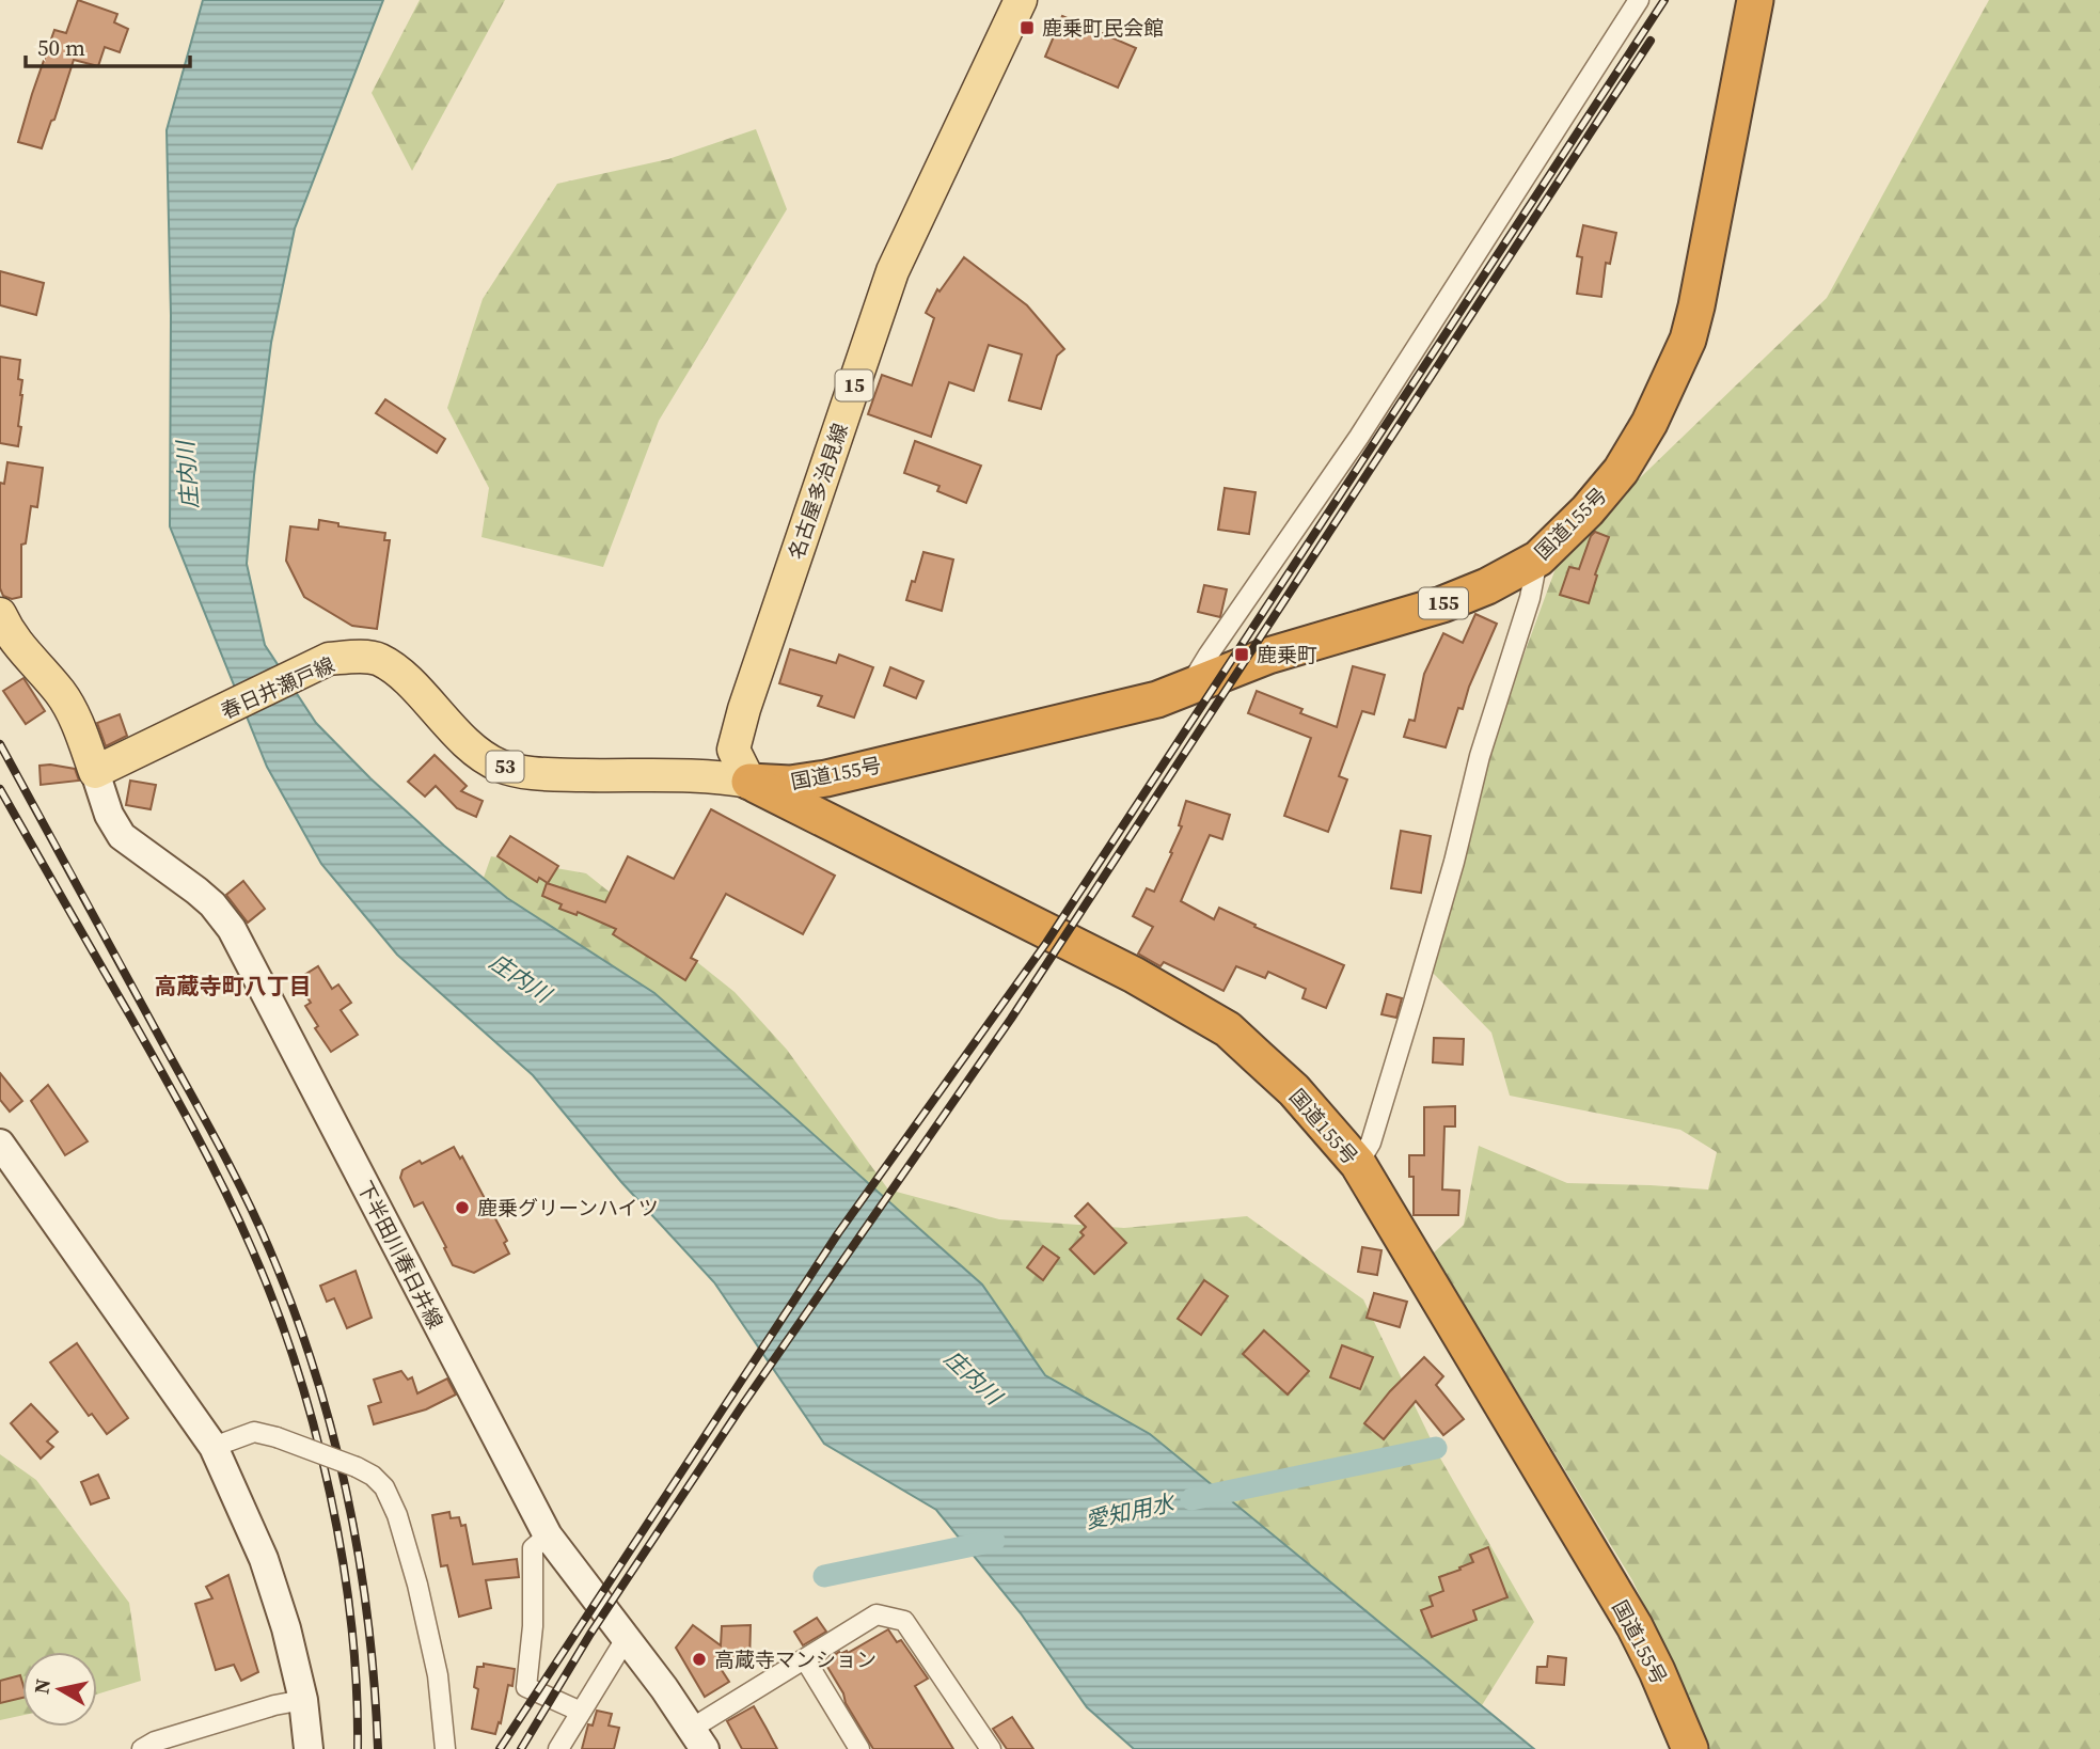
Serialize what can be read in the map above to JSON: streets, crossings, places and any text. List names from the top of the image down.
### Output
{
  "streets": {
    "highway": ["国道155号", "155"],
    "main road": [
      "15",
      "名古屋多治見線",
      "春日井瀬戸線",
      "53",
      "下半田川春日井線"
    ]
  },
  "crossings": [
    ["名古屋多治見線", "国道155号"],
    ["名古屋多治見線", "春日井瀬戸線"],
    ["国道155号", "春日井瀬戸線"],
    ["春日井瀬戸線", "下半田川春日井線"]
  ],
  "districts": ["高蔵寺町八丁目"],
  "water": ["庄内川", "愛知用水"],
  "places": {
    "transit": ["鹿乗町民会館", "鹿乗町"],
    "other": ["鹿乗グリーンハイツ", "高蔵寺マンション"]
  },
  "scale_bar": "50 m",
  "north": "left"
}
